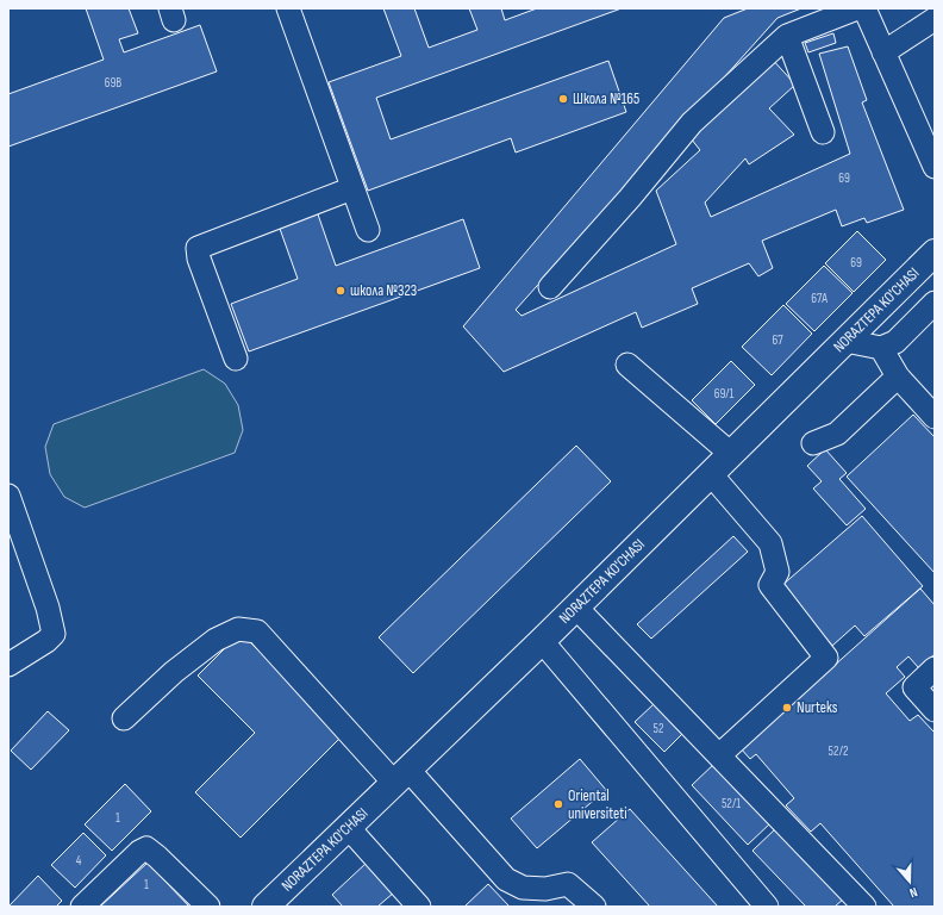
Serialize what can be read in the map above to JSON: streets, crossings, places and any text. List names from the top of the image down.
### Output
{
  "streets": {
    "main road": ["NORAZTEPA KO'CHASI"]
  },
  "places": [
    "Школа №165",
    "школа №323",
    "Nurteks",
    "Oriental universiteti"
  ],
  "house_numbers": [
    "69В",
    "69",
    "69",
    "67A",
    "67",
    "69/1",
    "52",
    "52/2",
    "52/1",
    "1",
    "4",
    "1"
  ],
  "north": "bottom"
}
